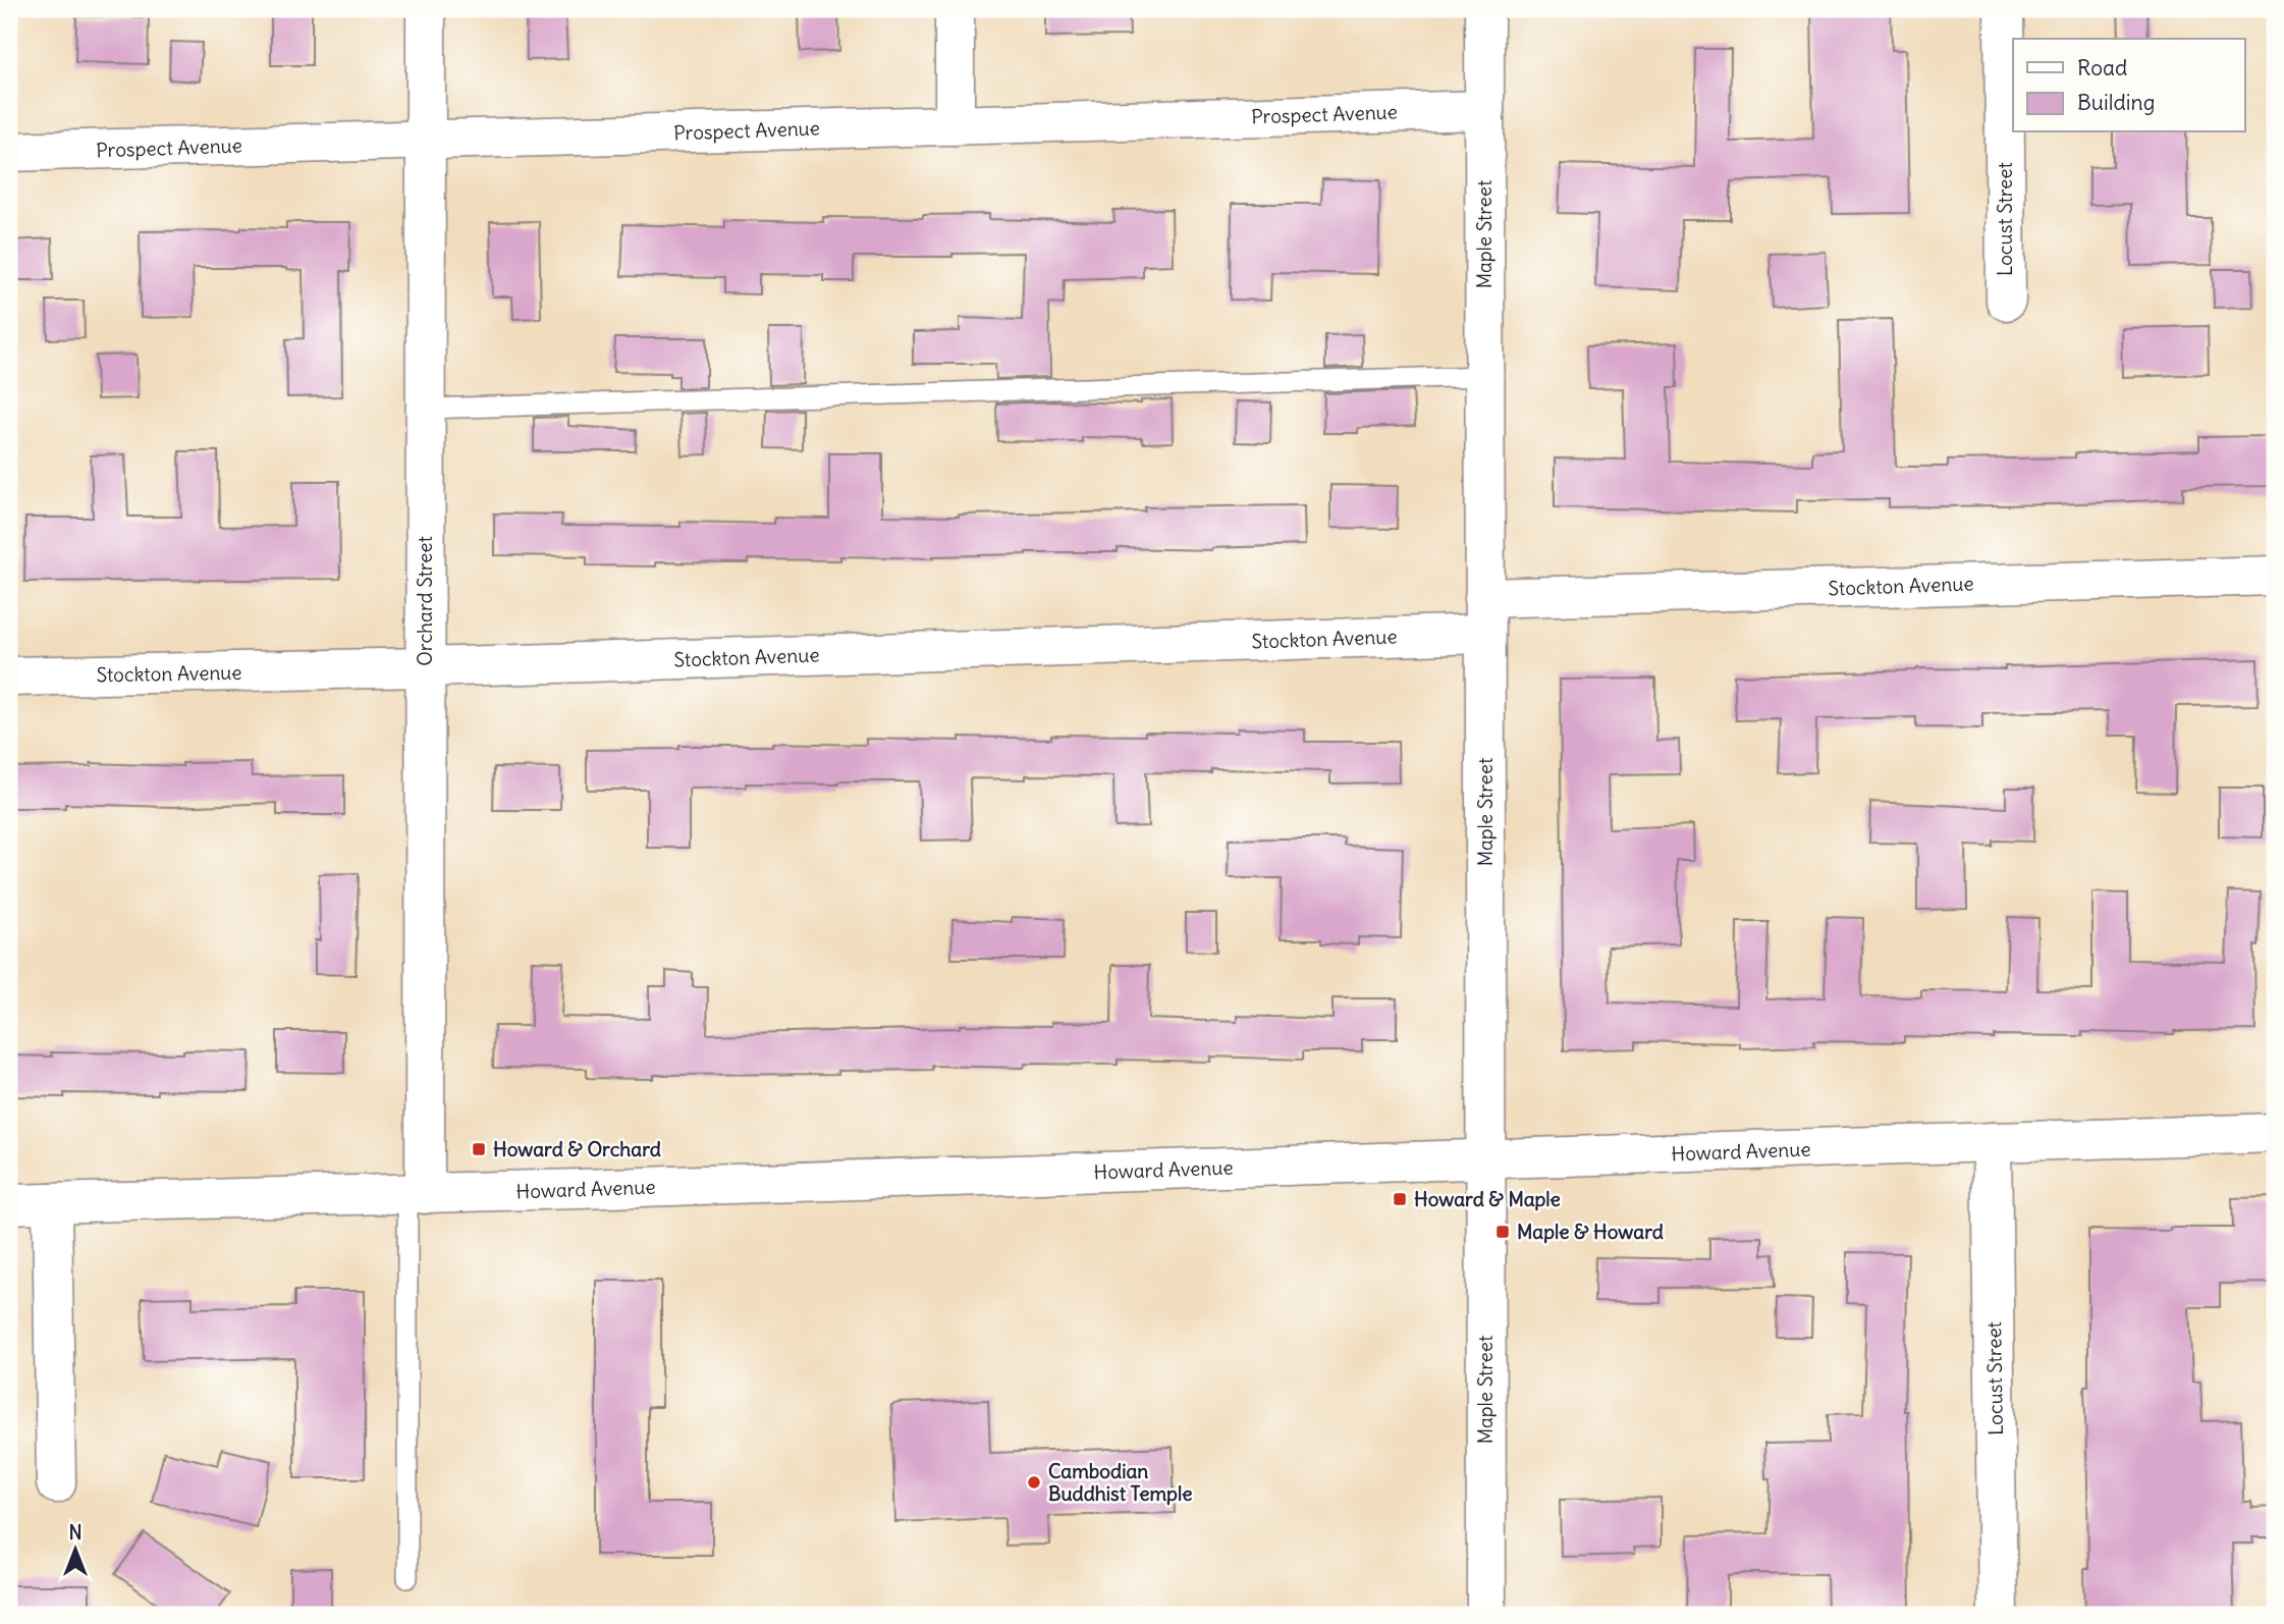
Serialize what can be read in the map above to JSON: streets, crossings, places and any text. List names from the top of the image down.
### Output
{
  "streets": {
    "street": [
      "Prospect Avenue",
      "Locust Street",
      "Maple Street",
      "Stockton Avenue",
      "Orchard Street",
      "Howard Avenue"
    ]
  },
  "crossings": [
    ["Prospect Avenue", "Maple Street"],
    ["Prospect Avenue", "Orchard Street"],
    ["Locust Street", "Howard Avenue"],
    ["Maple Street", "Stockton Avenue"],
    ["Maple Street", "Howard Avenue"],
    ["Stockton Avenue", "Orchard Street"],
    ["Orchard Street", "Howard Avenue"]
  ],
  "places": {
    "transit": ["Howard & Orchard", "Howard & Maple", "Maple & Howard"],
    "other": ["Cambodian Buddhist Temple"]
  },
  "legend": ["Road", "Building"],
  "north": "top"
}
